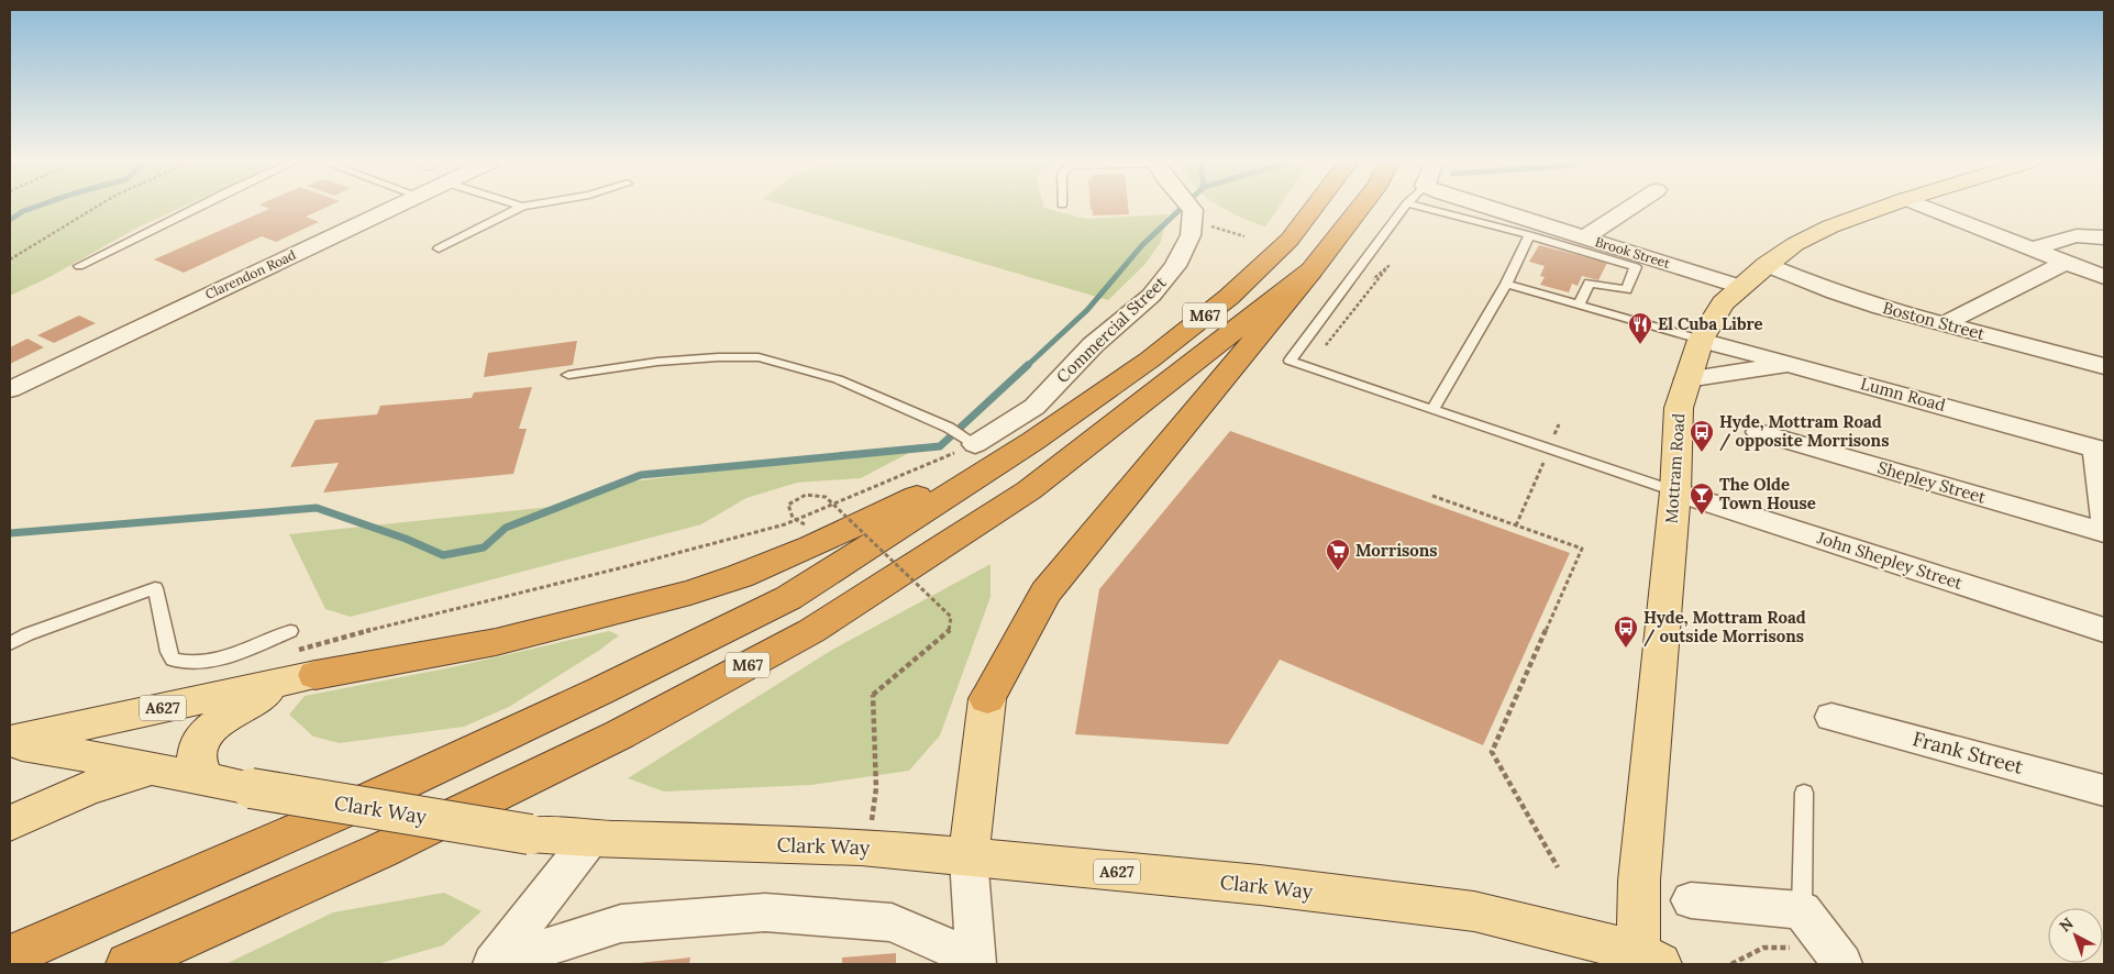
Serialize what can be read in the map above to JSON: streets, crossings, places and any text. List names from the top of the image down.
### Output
{
  "streets": {
    "highway": ["M67"],
    "main road": ["Mottram Road", "A627", "Clark Way"],
    "street": [
      "Brook Street",
      "Clarendon Road",
      "Boston Street",
      "Commercial Street",
      "Lumn Road",
      "Shepley Street",
      "John Shepley Street",
      "Frank Street"
    ]
  },
  "crossings": [
    ["Brook Street", "Mottram Road"],
    ["M67", "A627"],
    ["Boston Street", "Mottram Road"],
    ["Lumn Road", "Mottram Road"],
    ["Mottram Road", "John Shepley Street"],
    ["Mottram Road", "Clark Way"],
    ["A627", "Clark Way"]
  ],
  "places": {
    "restaurant": ["El Cuba Libre"],
    "bus stop": ["Hyde, Mottram Road / opposite Morrisons", "Hyde, Mottram Road / outside Morrisons"],
    "bar": ["The Olde Town House"],
    "supermarket": ["Morrisons"]
  },
  "north": "top left"
}
